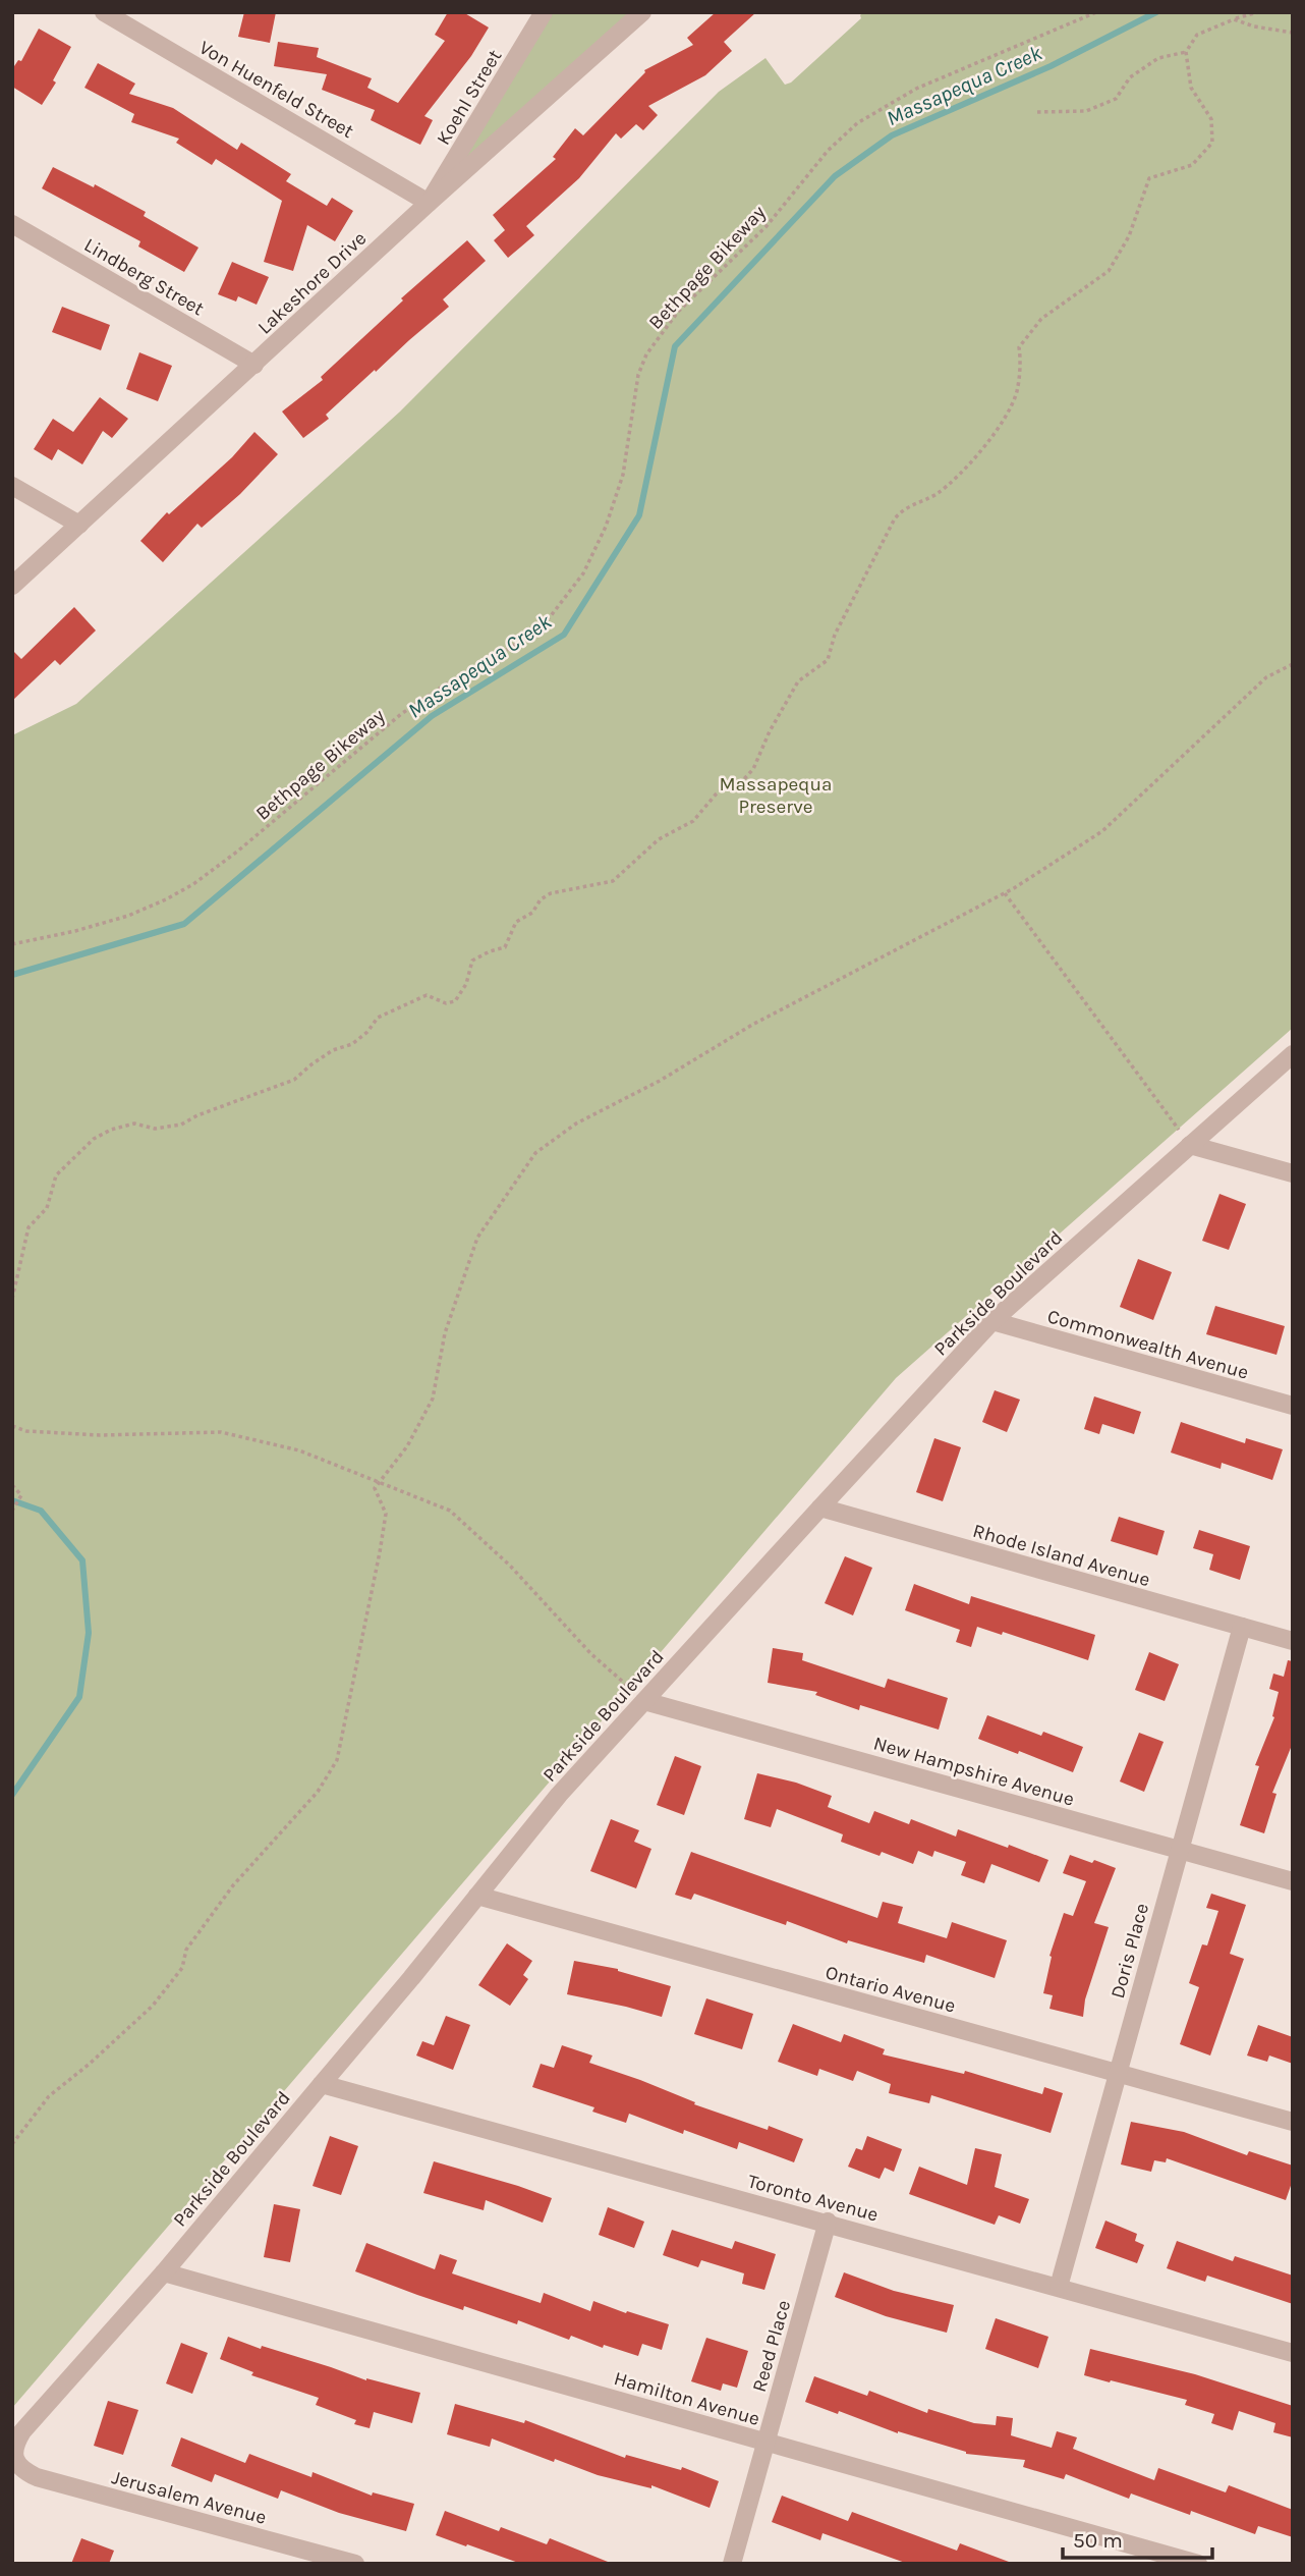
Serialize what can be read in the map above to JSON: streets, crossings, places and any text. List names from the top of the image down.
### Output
{
  "streets": {
    "street": [
      "Von Huenfeld Street",
      "Koehl Street",
      "Lindberg Street",
      "Lakeshore Drive",
      "Parkside Boulevard",
      "Commonwealth Avenue",
      "Rhode Island Avenue",
      "New Hampshire Avenue",
      "Doris Place",
      "Ontario Avenue",
      "Toronto Avenue",
      "Reed Place",
      "Hamilton Avenue",
      "Jerusalem Avenue"
    ],
    "path": ["Bethpage Bikeway"]
  },
  "crossings": [
    ["Von Huenfeld Street", "Koehl Street"],
    ["Von Huenfeld Street", "Lakeshore Drive"],
    ["Koehl Street", "Lakeshore Drive"],
    ["Lindberg Street", "Lakeshore Drive"],
    ["Parkside Boulevard", "Commonwealth Avenue"],
    ["Parkside Boulevard", "Rhode Island Avenue"],
    ["Parkside Boulevard", "New Hampshire Avenue"],
    ["Parkside Boulevard", "Ontario Avenue"],
    ["Parkside Boulevard", "Toronto Avenue"],
    ["Parkside Boulevard", "Hamilton Avenue"],
    ["Parkside Boulevard", "Jerusalem Avenue"],
    ["Rhode Island Avenue", "Doris Place"],
    ["New Hampshire Avenue", "Doris Place"],
    ["Doris Place", "Ontario Avenue"],
    ["Doris Place", "Toronto Avenue"],
    ["Toronto Avenue", "Reed Place"],
    ["Reed Place", "Hamilton Avenue"]
  ],
  "water": ["Massapequa Creek"],
  "parks": ["Massapequa Preserve"],
  "scale_bar": "50 m"
}
